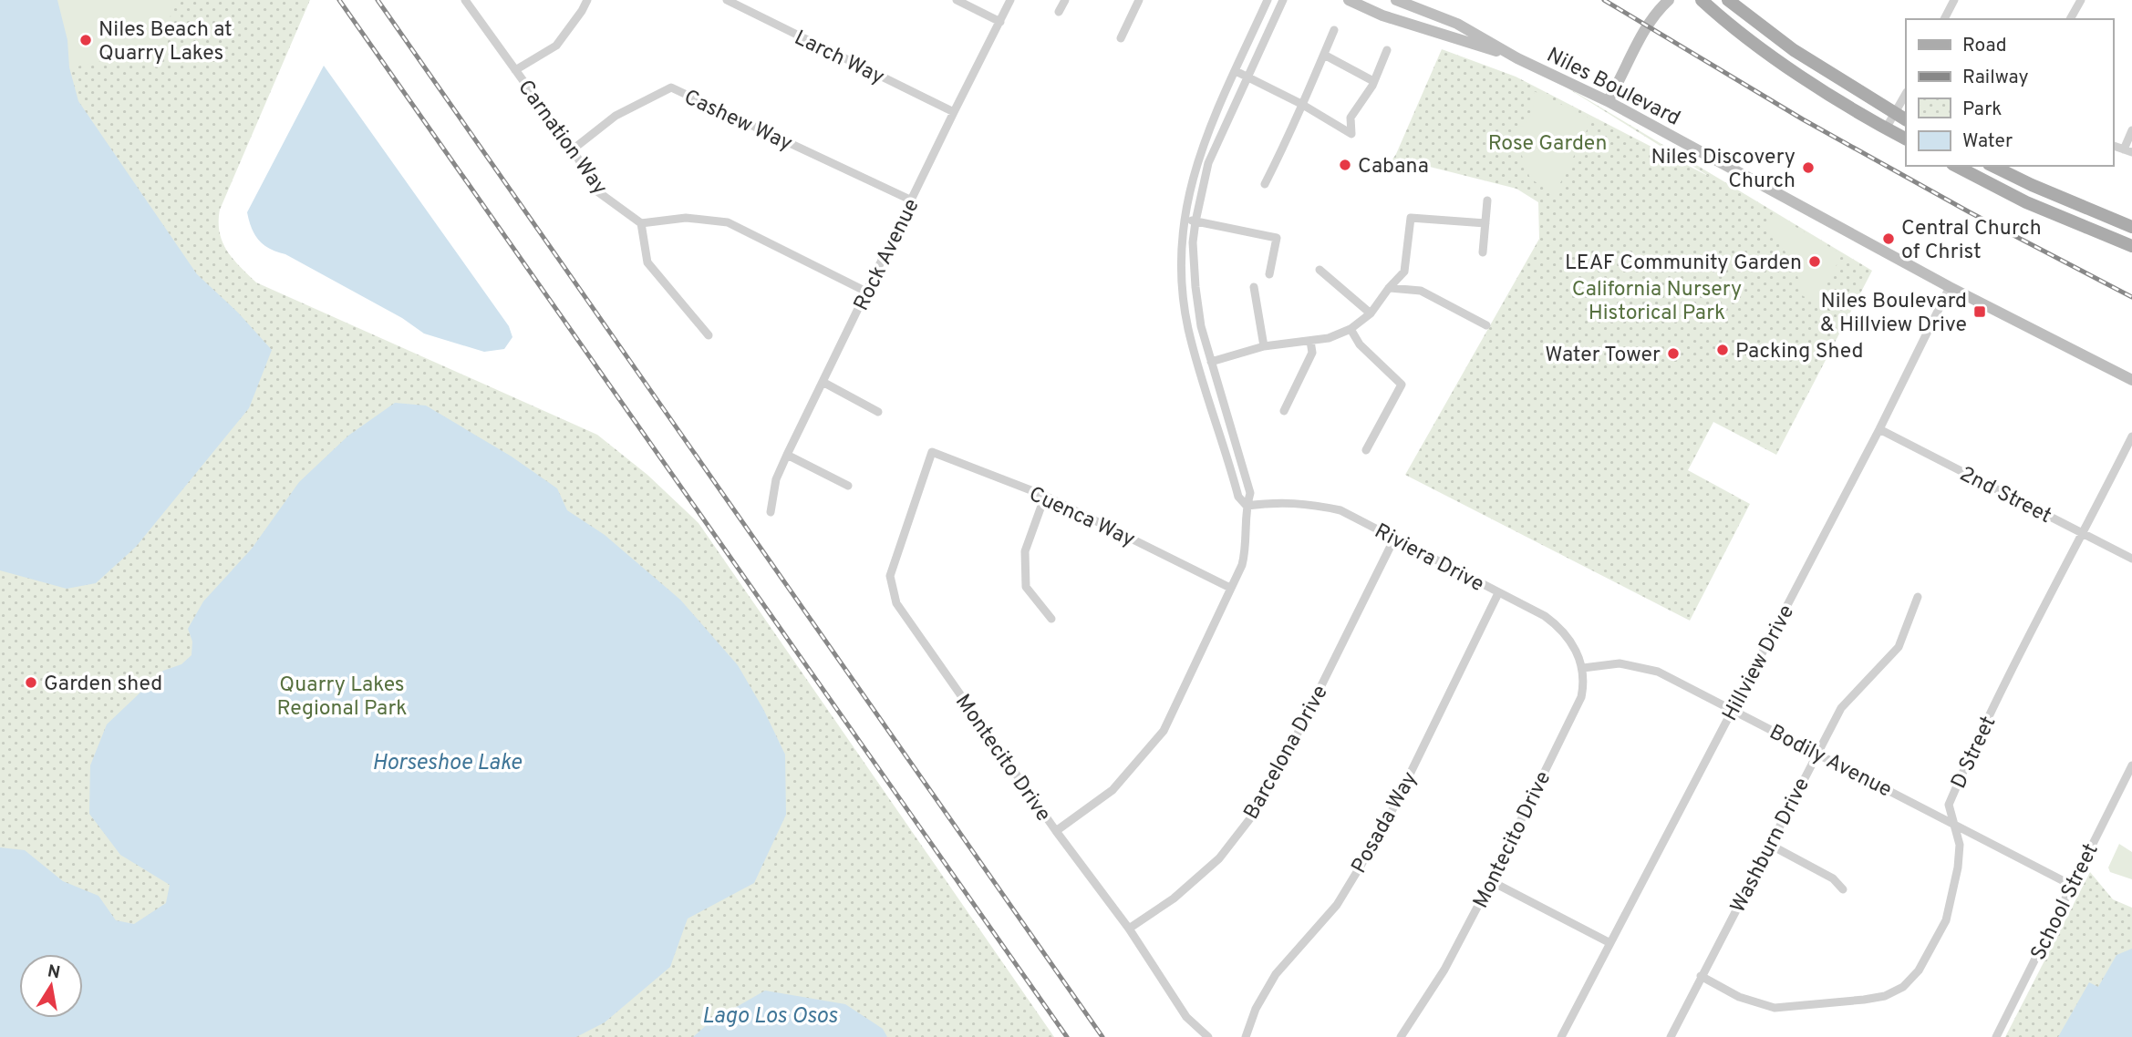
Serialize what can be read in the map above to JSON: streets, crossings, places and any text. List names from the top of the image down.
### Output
{
  "streets": {
    "main road": ["Niles Boulevard"],
    "street": [
      "Larch Way",
      "Cashew Way",
      "Carnation Way",
      "Rock Avenue",
      "2nd Street",
      "Cuenca Way",
      "Riviera Drive",
      "Hillview Drive",
      "Barcelona Drive",
      "D Street",
      "Montecito Drive",
      "Bodily Avenue",
      "Posada Way",
      "Washburn Drive",
      "School Street"
    ]
  },
  "crossings": [
    ["Larch Way", "Rock Avenue"],
    ["Niles Boulevard", "Hillview Drive"],
    ["Cashew Way", "Carnation Way"],
    ["Cashew Way", "Rock Avenue"],
    ["2nd Street", "Hillview Drive"],
    ["2nd Street", "D Street"],
    ["Cuenca Way", "Montecito Drive"],
    ["Riviera Drive", "Barcelona Drive"],
    ["Riviera Drive", "Montecito Drive"],
    ["Riviera Drive", "Bodily Avenue"],
    ["Riviera Drive", "Posada Way"],
    ["Hillview Drive", "Bodily Avenue"],
    ["Barcelona Drive", "Montecito Drive"],
    ["D Street", "Bodily Avenue"],
    ["D Street", "Washburn Drive"],
    ["Montecito Drive", "Bodily Avenue"],
    ["Bodily Avenue", "Washburn Drive"],
    ["Bodily Avenue", "School Street"]
  ],
  "water": ["Horseshoe Lake", "Lago Los Osos"],
  "parks": ["Rose Garden", "California Nursery Historical Park", "Quarry Lakes Regional Park"],
  "places": {
    "other": [
      "Niles Beach at Quarry Lakes",
      "Cabana",
      "Niles Discovery Church",
      "Central Church of Christ",
      "LEAF Community Garden",
      "Packing Shed",
      "Water Tower",
      "Garden shed"
    ],
    "transit": ["Niles Boulevard & Hillview Drive"]
  },
  "legend": [
    "Road",
    "Railway",
    "Park",
    "Water"
  ],
  "north": "top"
}
